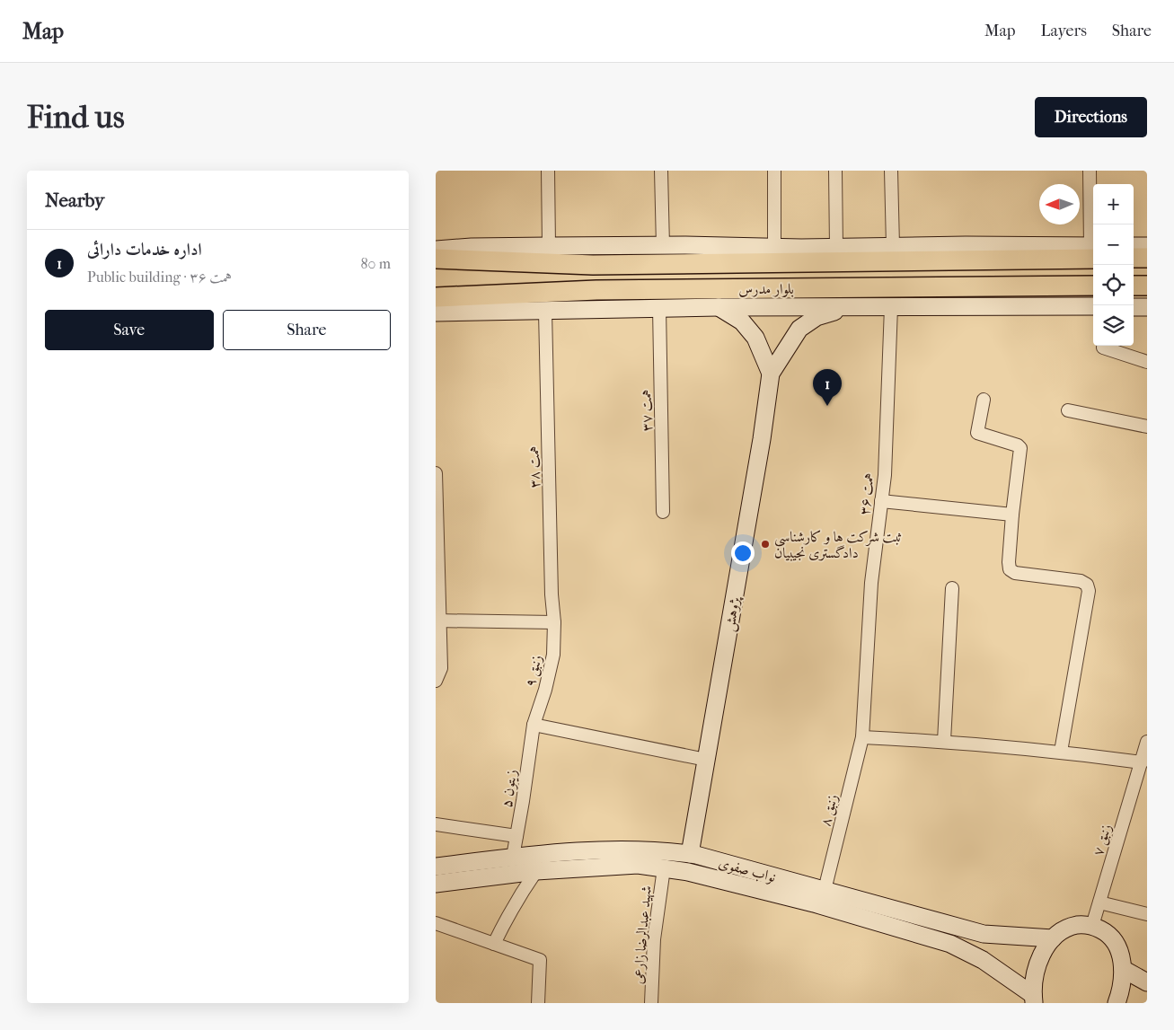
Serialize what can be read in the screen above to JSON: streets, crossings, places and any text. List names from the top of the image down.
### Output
{
  "streets": {
    "main road": ["بلوار مدرس"],
    "street": [
      "همت ۳۷",
      "همت ۳۸",
      "همت ۳۶",
      "پژوهش",
      "زنبق ۹",
      "زیتون ۵",
      "زنبق ۸",
      "زنبق ۷",
      "نواب صفوی",
      "شهید عبدالرضا زارعی"
    ]
  },
  "crossings": [
    ["همت ۳۸", "زنبق ۹"],
    ["همت ۳۶", "زنبق ۸"],
    ["پژوهش", "نواب صفوی"],
    ["زنبق ۹", "زیتون ۵"],
    ["زیتون ۵", "نواب صفوی"],
    ["زنبق ۸", "نواب صفوی"],
    ["نواب صفوی", "شهید عبدالرضا زارعی"]
  ],
  "places": ["ثبت شرکت ها و کارشناسی دادگستری نجیبیان"],
  "north": "left",
  "page": {
    "header": "Map",
    "nav": ["Map", "Layers", "Share"],
    "buttons": [
      "Directions",
      ["Save", "Share"]
    ],
    "title": "Find us",
    "heading": "Nearby",
    "map_buttons": ["+", "−"],
    "list": [
      {
        "mark": "1",
        "name": "اداره خدمات دارائی",
        "note": "Public building · همت ۳۶",
        "value": "80 m"
      }
    ],
    "pins": "1"
  }
}
